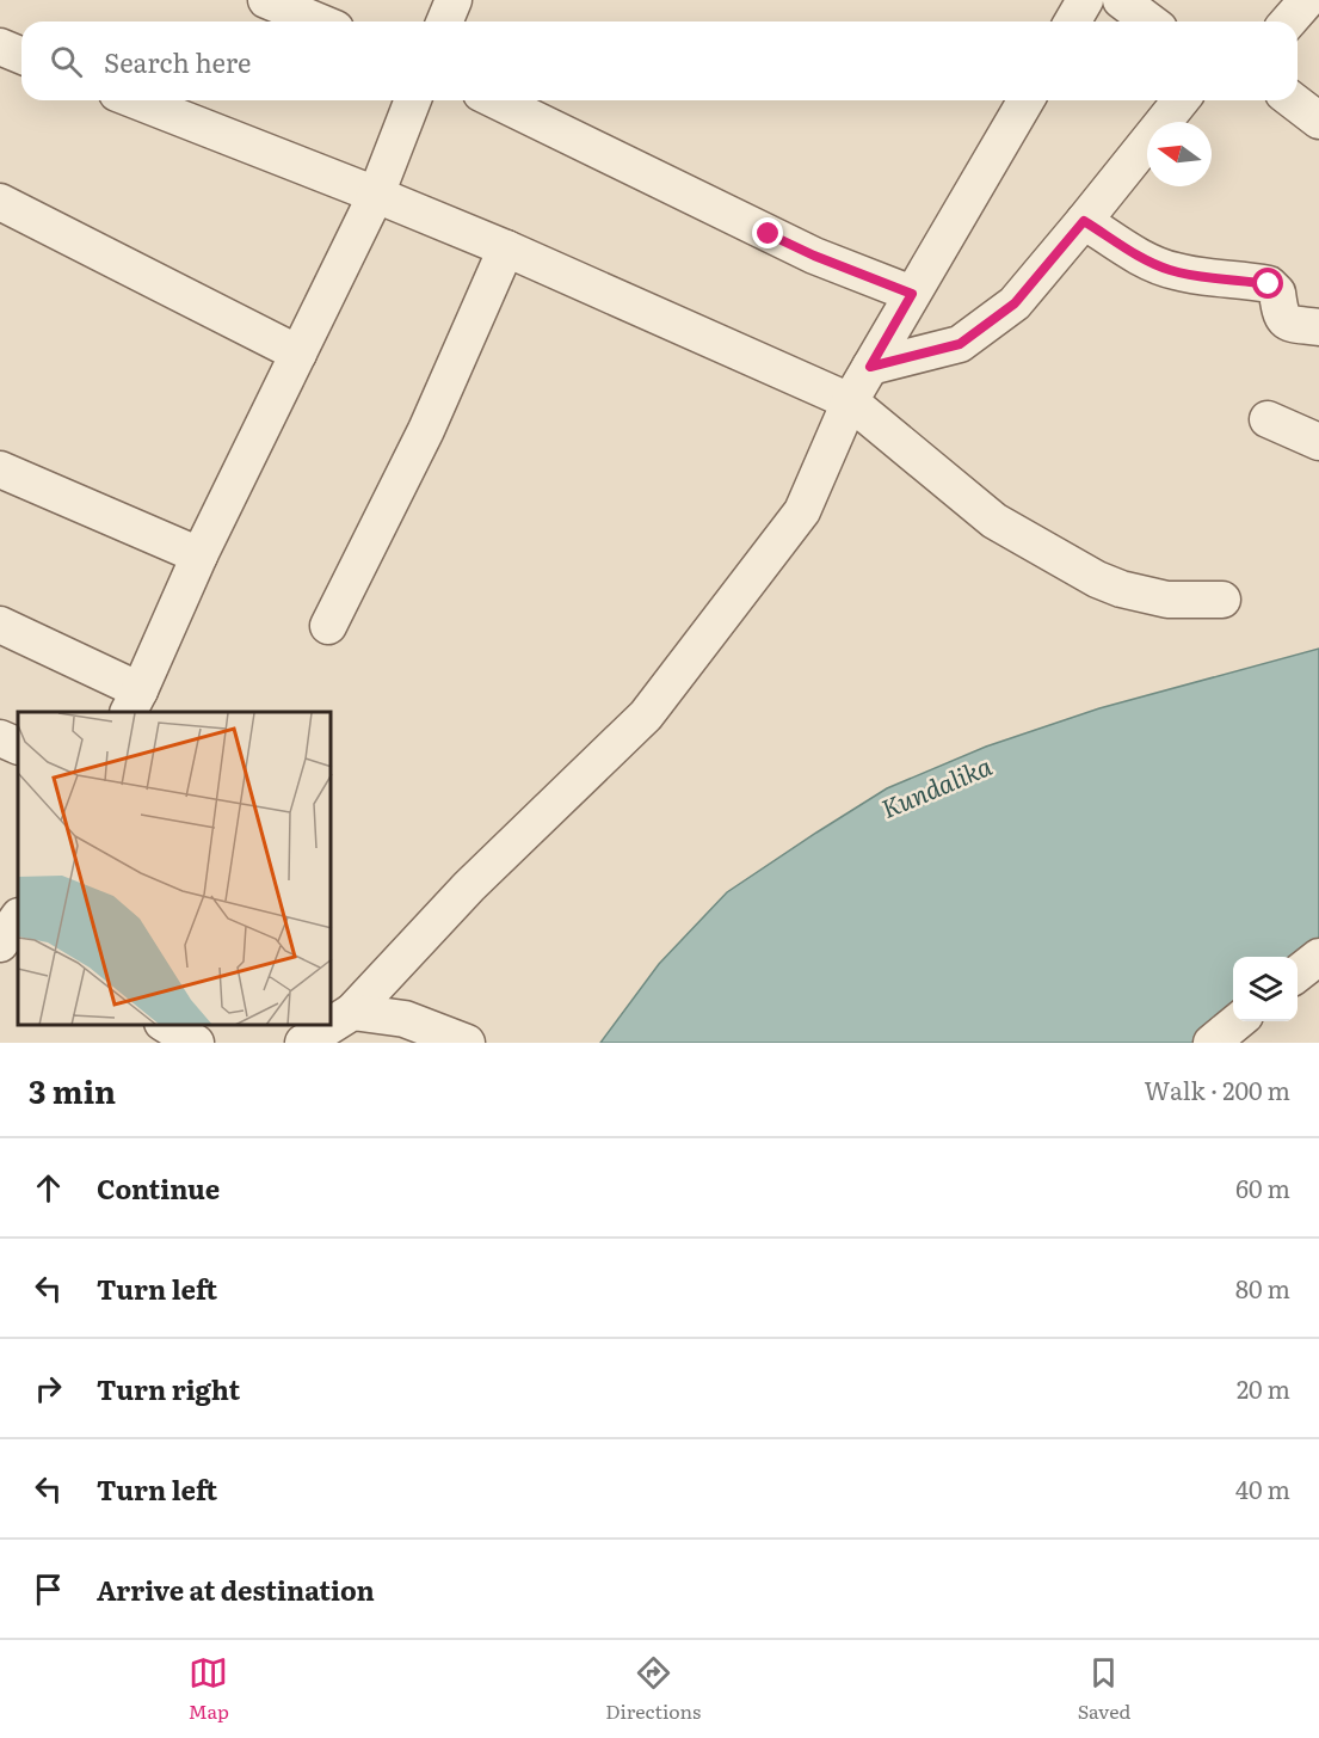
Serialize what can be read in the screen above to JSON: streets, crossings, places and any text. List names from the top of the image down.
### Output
{
  "water": ["Kundalika"],
  "north": "left",
  "page": {
    "search": "Search here",
    "heading": ["3 min", "Walk · 200 m"],
    "list": [
      ["Continue", "60 m"],
      ["Turn left", "80 m"],
      ["Turn right", "20 m"],
      ["Turn left", "40 m"],
      "Arrive at destination"
    ],
    "nav": ["Map", "Directions", "Saved"]
  }
}
